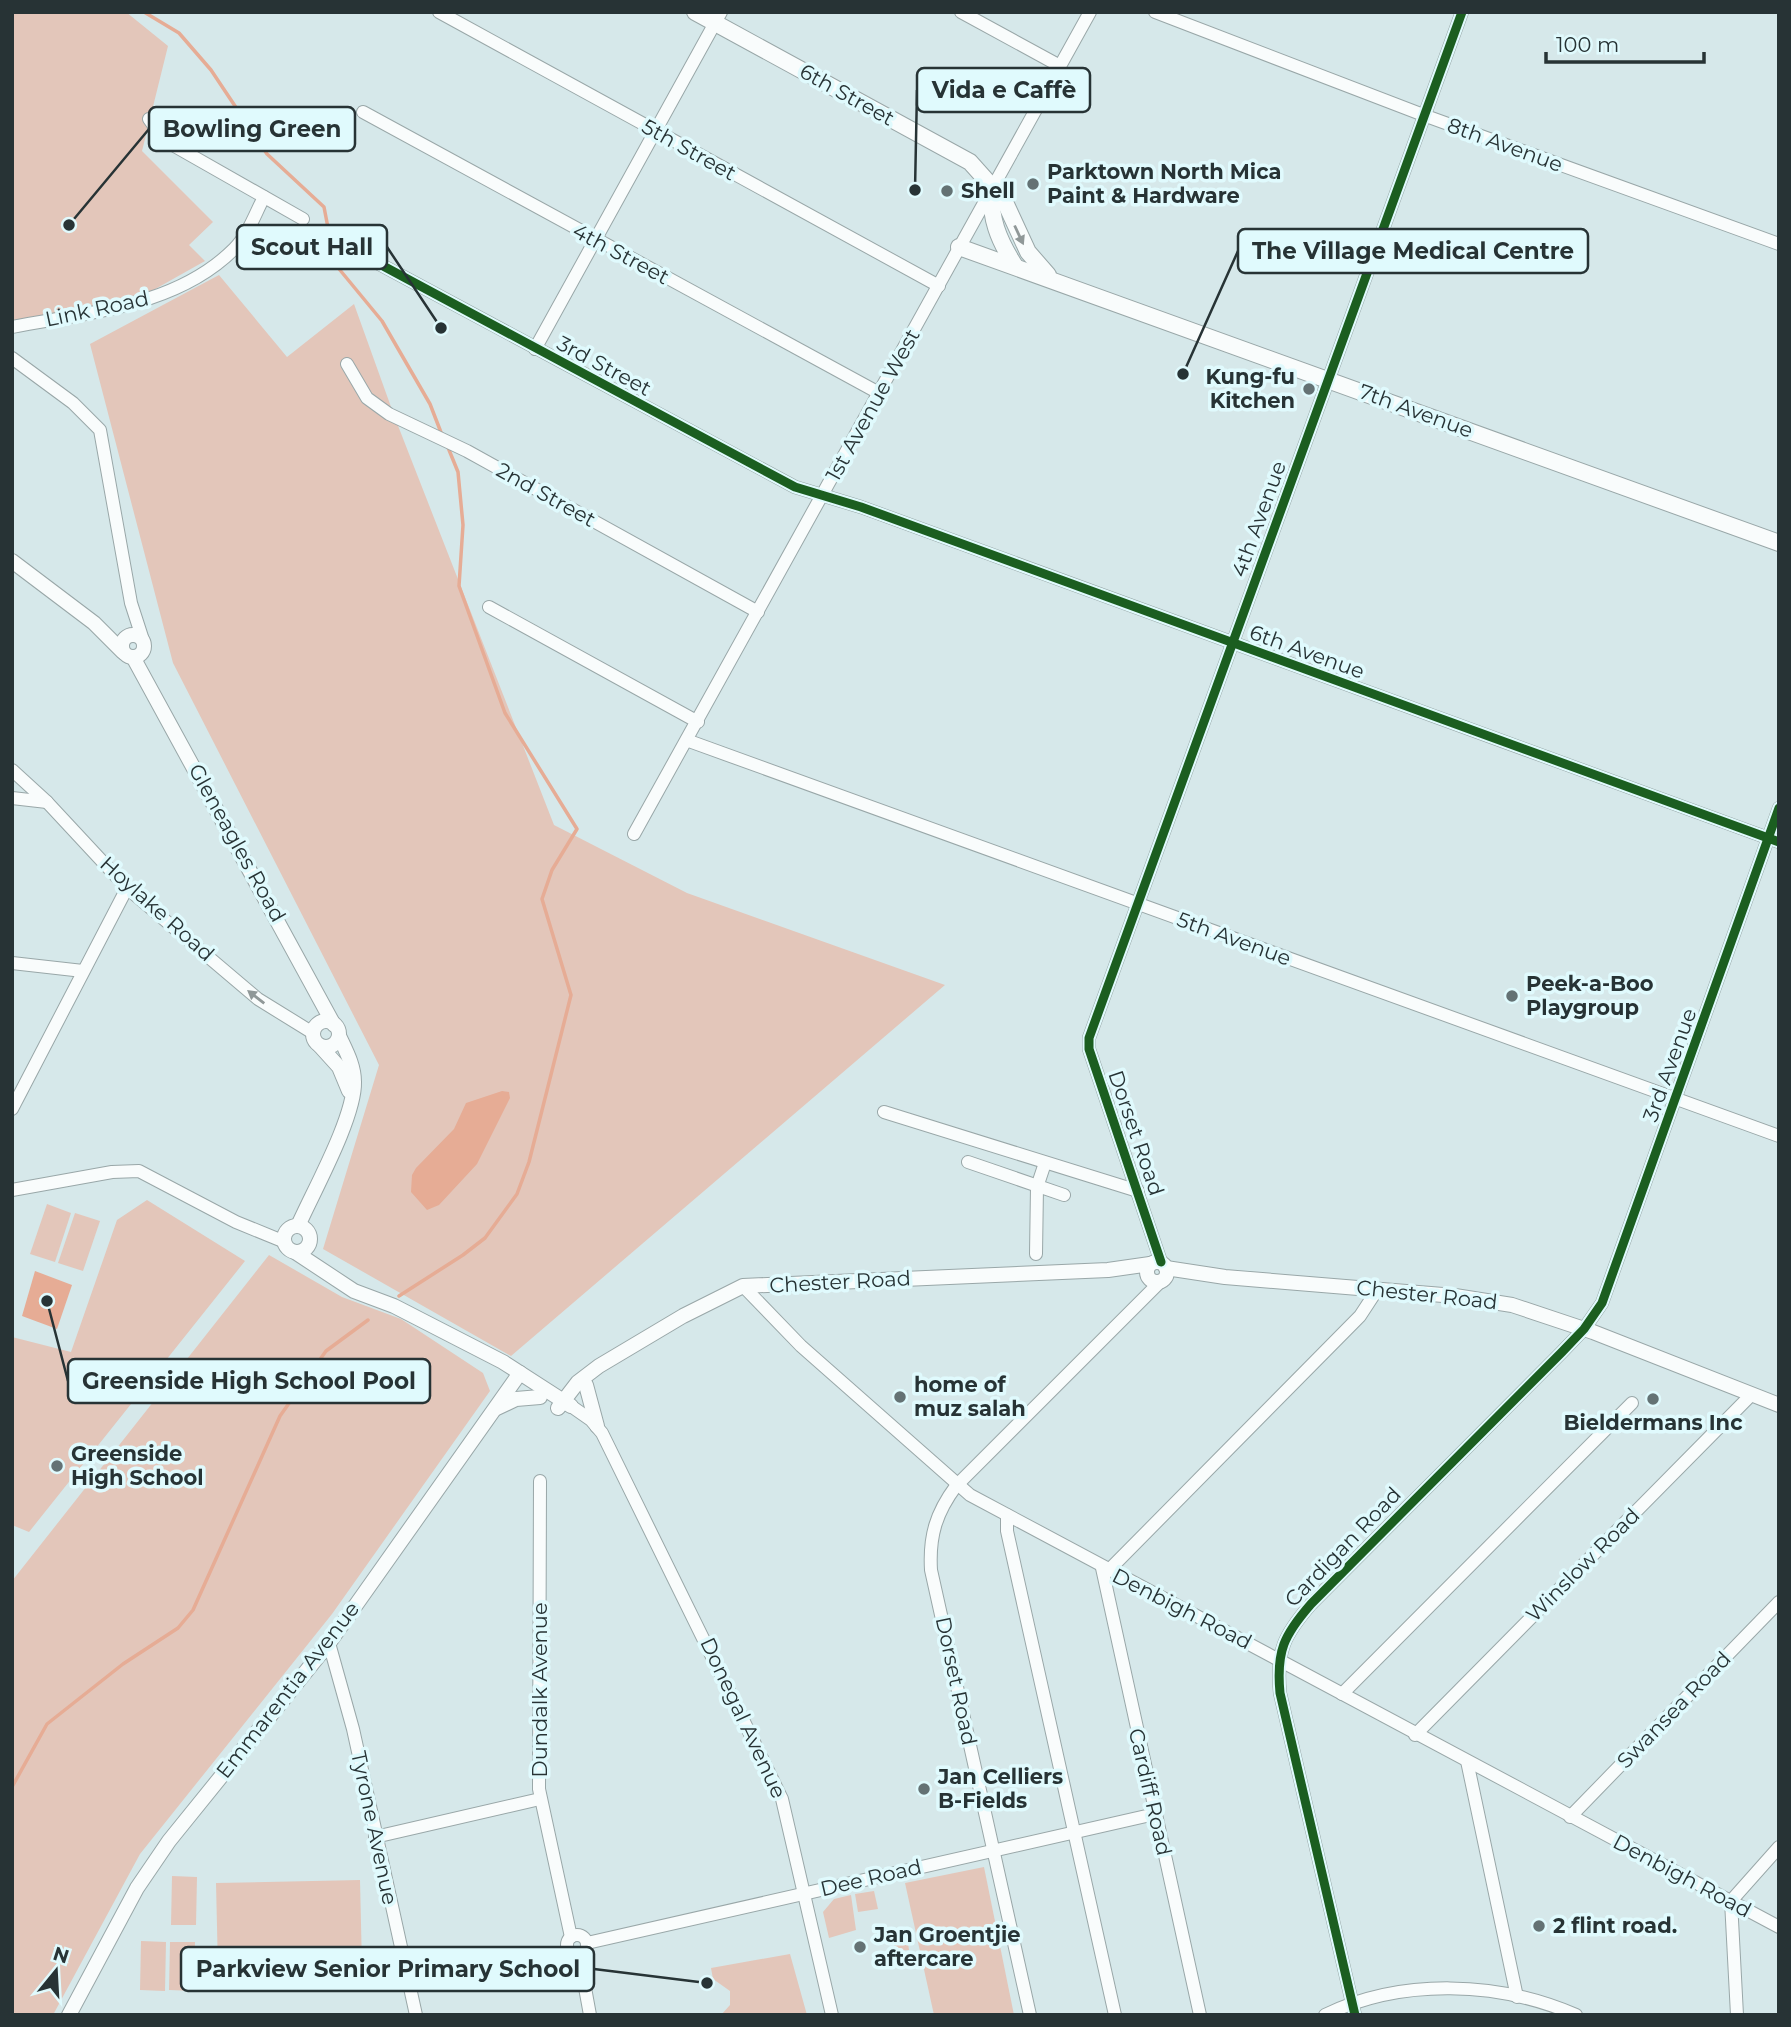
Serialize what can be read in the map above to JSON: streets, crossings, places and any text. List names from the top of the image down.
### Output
{
  "streets": {
    "main road": ["6th Street", "7th Avenue"],
    "street": [
      "8th Avenue",
      "5th Street",
      "4th Street",
      "Link Road",
      "3rd Street",
      "1st Avenue West",
      "2nd Street",
      "4th Avenue",
      "6th Avenue",
      "Gleneagles Road",
      "Hoylake Road",
      "5th Avenue",
      "3rd Avenue",
      "Dorset Road",
      "Chester Road",
      "Cardigan Road",
      "Winslow Road",
      "Denbigh Road",
      "Emmarentia Avenue",
      "Dundalk Avenue",
      "Swansea Road",
      "Donegal Avenue",
      "Cardiff Road",
      "Tyrone Avenue",
      "Dee Road"
    ]
  },
  "crossings": [
    ["6th Street", "1st Avenue West"],
    ["6th Street", "7th Avenue"],
    ["8th Avenue", "4th Avenue"],
    ["5th Street", "1st Avenue West"],
    ["4th Street", "1st Avenue West"],
    ["3rd Street", "1st Avenue West"],
    ["3rd Street", "6th Avenue"],
    ["1st Avenue West", "7th Avenue"],
    ["1st Avenue West", "2nd Street"],
    ["1st Avenue West", "6th Avenue"],
    ["1st Avenue West", "5th Avenue"],
    ["7th Avenue", "4th Avenue"],
    ["4th Avenue", "6th Avenue"],
    ["4th Avenue", "5th Avenue"],
    ["4th Avenue", "Dorset Road"],
    ["6th Avenue", "3rd Avenue"],
    ["5th Avenue", "3rd Avenue"],
    ["3rd Avenue", "Chester Road"],
    ["3rd Avenue", "Cardigan Road"],
    ["Dorset Road", "Chester Road"],
    ["Dorset Road", "Denbigh Road"],
    ["Dorset Road", "Dee Road"],
    ["Chester Road", "Cardigan Road"],
    ["Chester Road", "Winslow Road"],
    ["Chester Road", "Denbigh Road"],
    ["Chester Road", "Donegal Avenue"],
    ["Cardigan Road", "Denbigh Road"],
    ["Winslow Road", "Denbigh Road"],
    ["Denbigh Road", "Swansea Road"],
    ["Denbigh Road", "Cardiff Road"],
    ["Emmarentia Avenue", "Tyrone Avenue"],
    ["Dundalk Avenue", "Dee Road"],
    ["Donegal Avenue", "Dee Road"],
    ["Cardiff Road", "Dee Road"]
  ],
  "one_way": ["Hoylake Road"],
  "places": [
    "Parktown North Mica Paint & Hardware",
    "Vida e Caffè",
    "Shell",
    "Bowling Green",
    "Scout Hall",
    "The Village Medical Centre",
    "Kung-fu Kitchen",
    "Peek-a-Boo Playgroup",
    "Greenside High School Pool",
    "home of muz salah",
    "Bieldermans Inc",
    "Greenside High School",
    "Jan Celliers B-Fields",
    "2 flint road.",
    "Jan Groentjie aftercare",
    "Parkview Senior Primary School"
  ],
  "scale_bar": "100 m",
  "north": "top"
}
